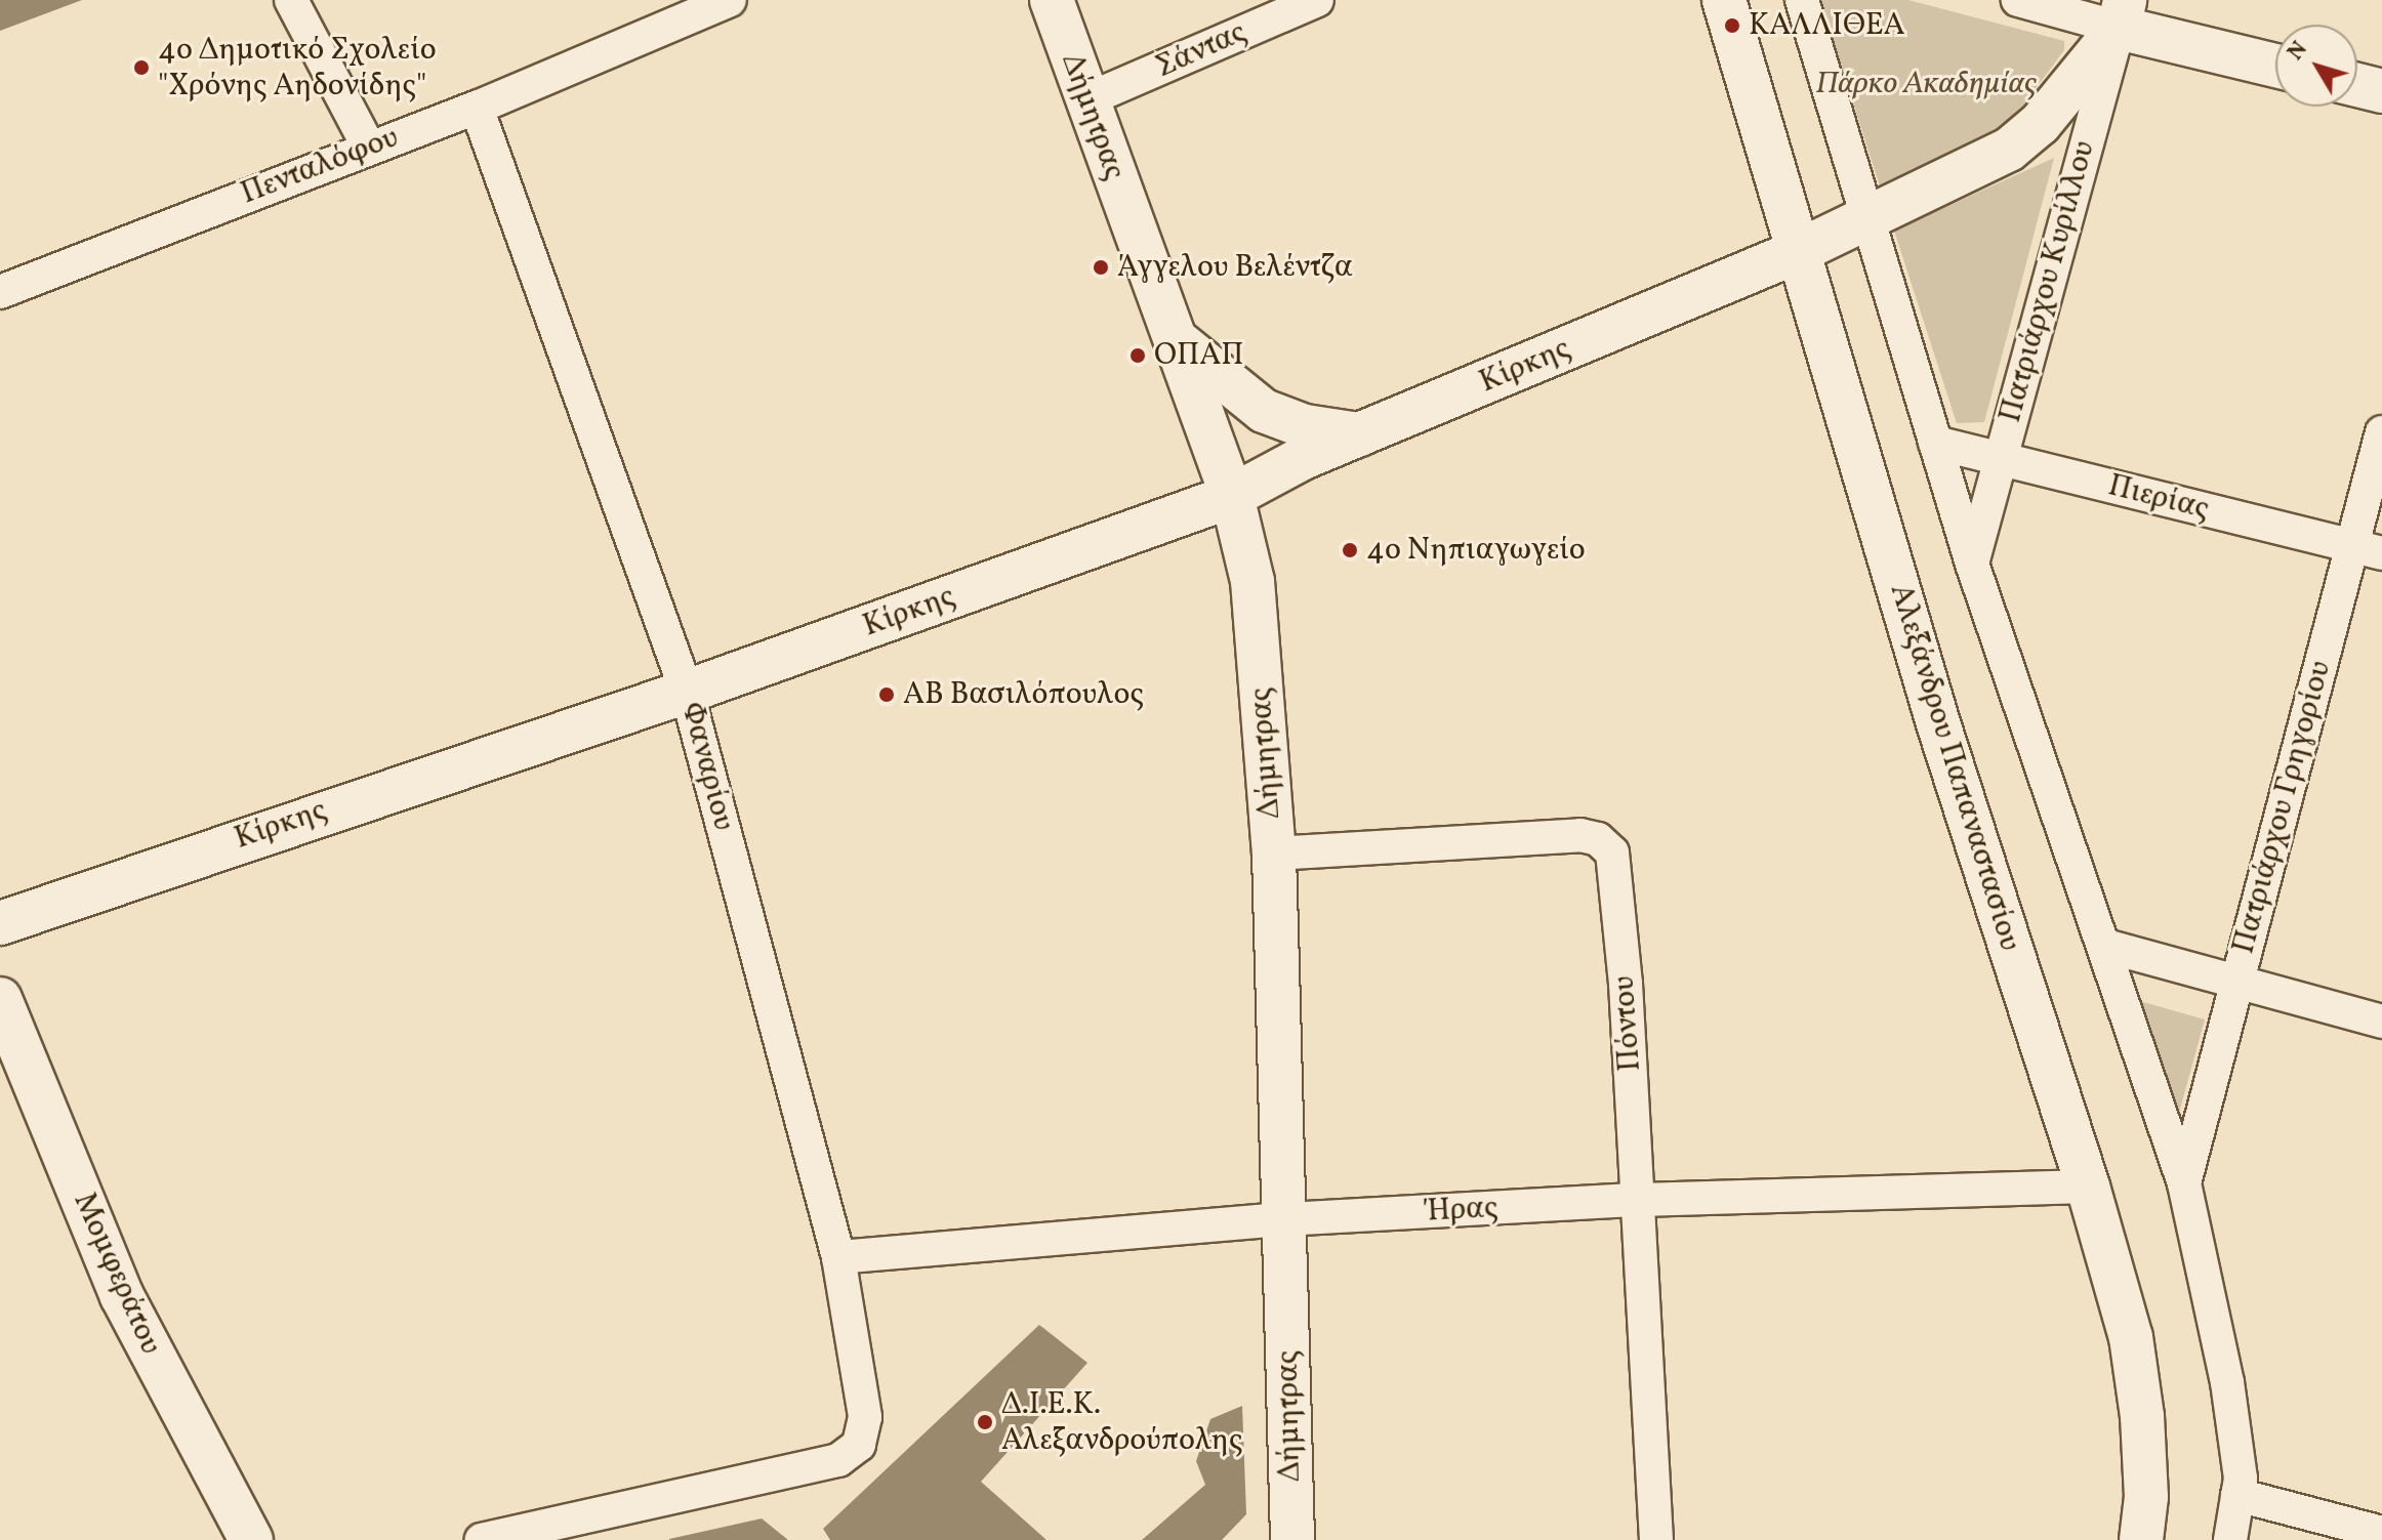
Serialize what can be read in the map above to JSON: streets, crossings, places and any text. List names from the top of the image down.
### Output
{
  "streets": {
    "street": [
      "Σάντας",
      "Δήμητρας",
      "Πενταλόφου",
      "Πατριάρχου Κυρίλλου",
      "Κίρκης",
      "Πιερίας",
      "Φαναρίου",
      "Αλεξάνδρου Παπαναστασίου",
      "Πατριάρχου Γρηγορίου",
      "Πόντου",
      "Ήρας",
      "Μομφεράτου"
    ]
  },
  "crossings": [
    ["Σάντας", "Δήμητρας"],
    ["Δήμητρας", "Κίρκης"],
    ["Δήμητρας", "Πόντου"],
    ["Δήμητρας", "Ήρας"],
    ["Πενταλόφου", "Φαναρίου"],
    ["Πατριάρχου Κυρίλλου", "Κίρκης"],
    ["Πατριάρχου Κυρίλλου", "Πιερίας"],
    ["Κίρκης", "Φαναρίου"],
    ["Κίρκης", "Αλεξάνδρου Παπαναστασίου"],
    ["Πιερίας", "Πατριάρχου Γρηγορίου"],
    ["Φαναρίου", "Ήρας"],
    ["Αλεξάνδρου Παπαναστασίου", "Ήρας"],
    ["Πόντου", "Ήρας"]
  ],
  "parks": ["Πάρκο Ακαδημίας"],
  "places": [
    "ΚΑΛΛΙΘΕΑ",
    "4ο Δημοτικό Σχολείο \"Χρόνης Αηδονίδης\"",
    "Άγγελου Βελέντζα",
    "ΟΠΑΠ",
    "4ο Νηπιαγωγείο",
    "ΑΒ Βασιλόπουλος",
    "Δ.Ι.Ε.Κ. Αλεξανδρούπολης"
  ],
  "north": "top left"
}
